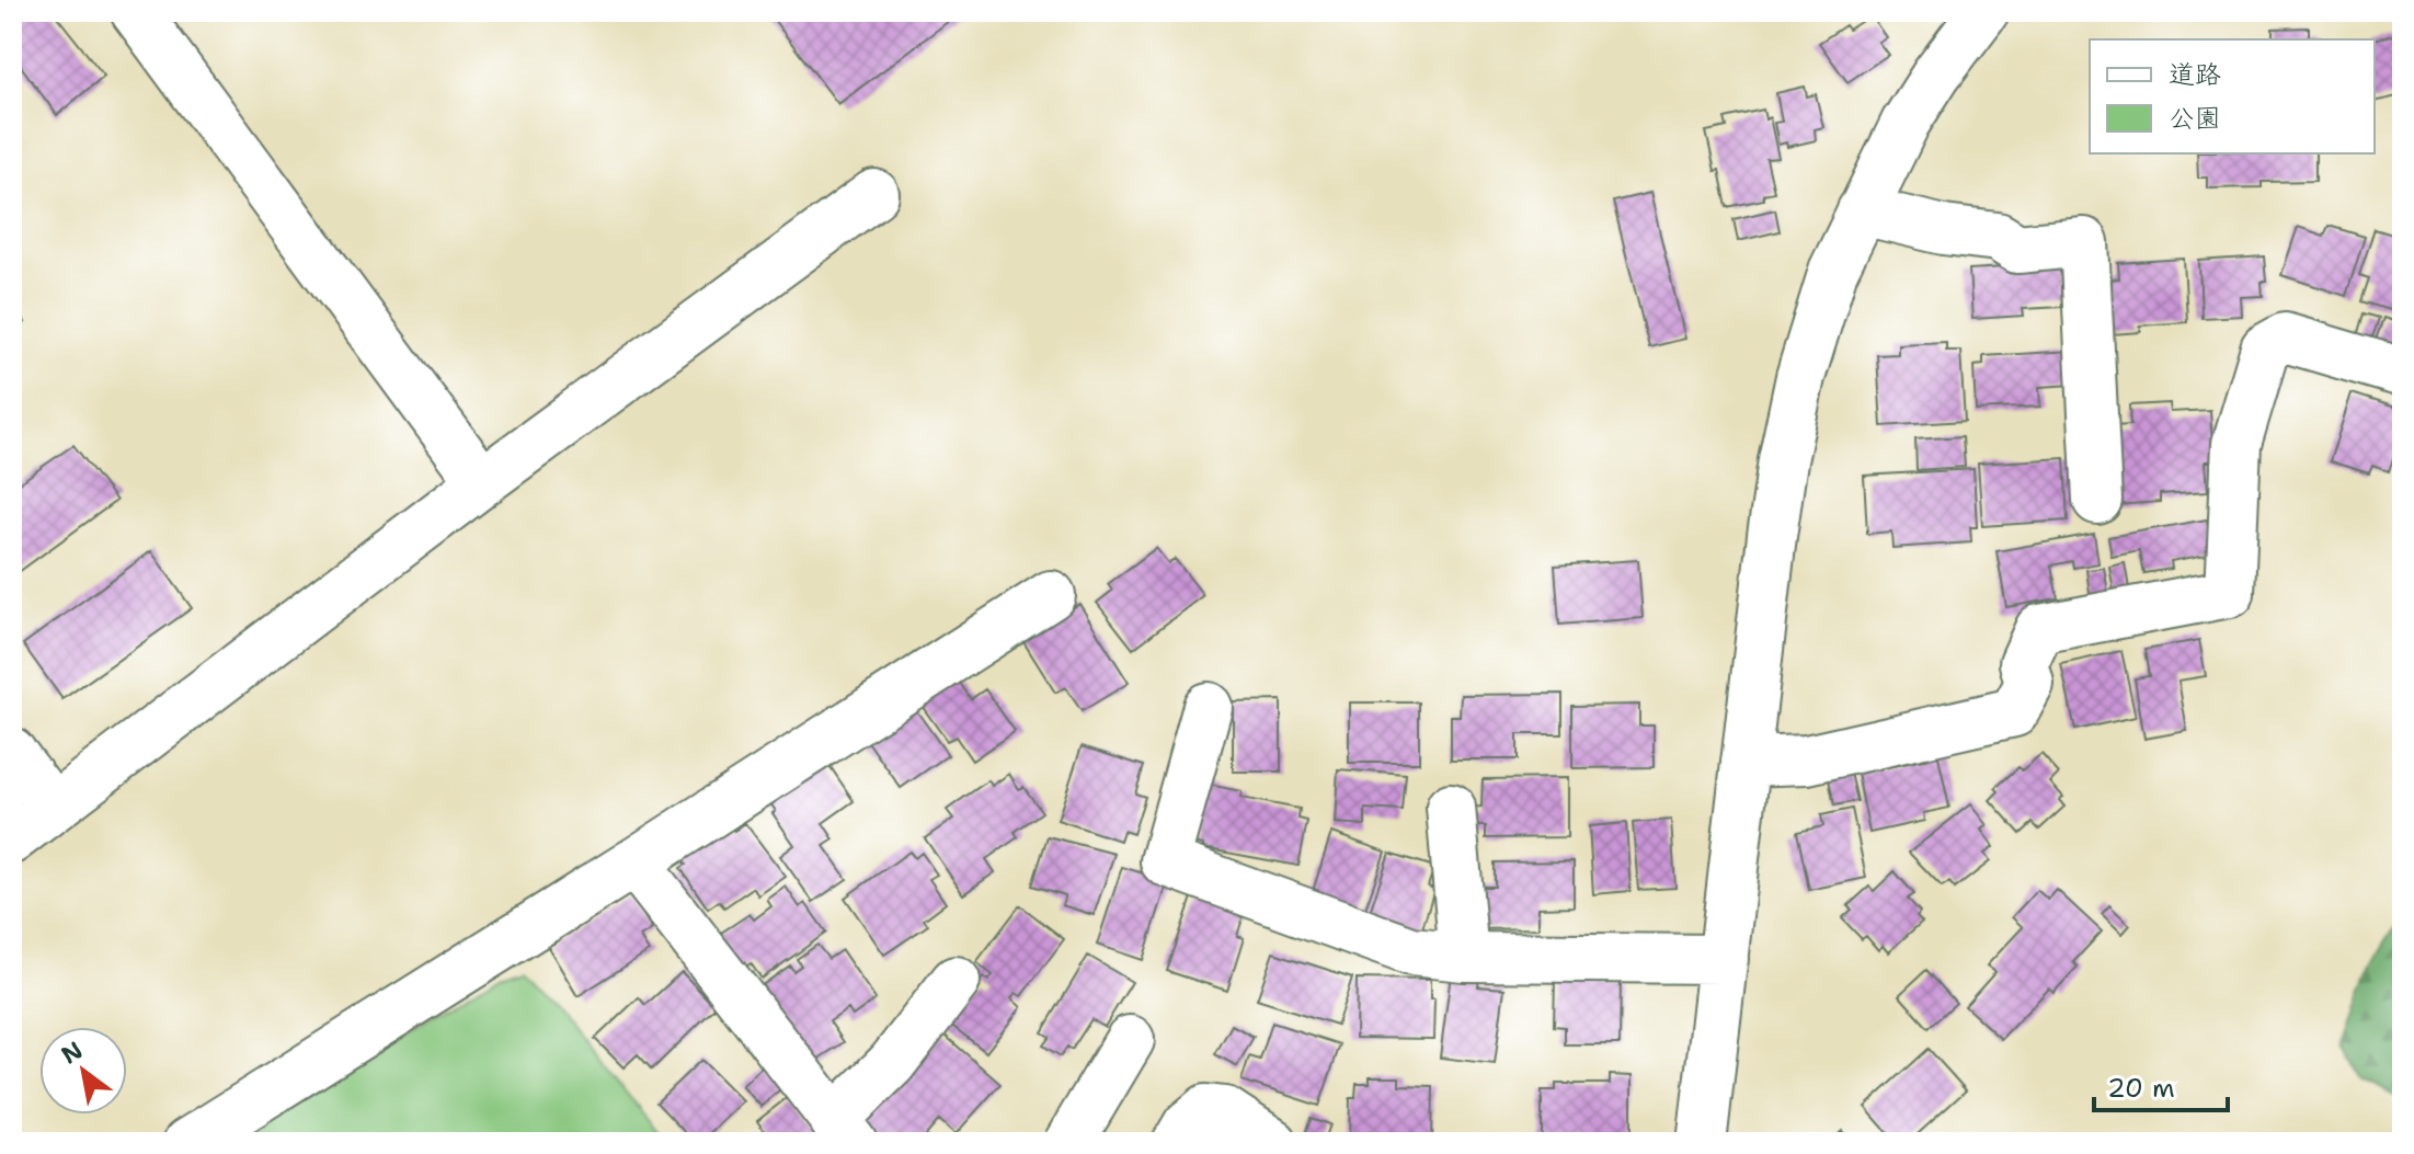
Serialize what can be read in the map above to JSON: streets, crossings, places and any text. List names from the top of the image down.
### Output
{
  "legend": ["道路", "公園"],
  "scale_bar": "20 m",
  "north": "top left"
}
